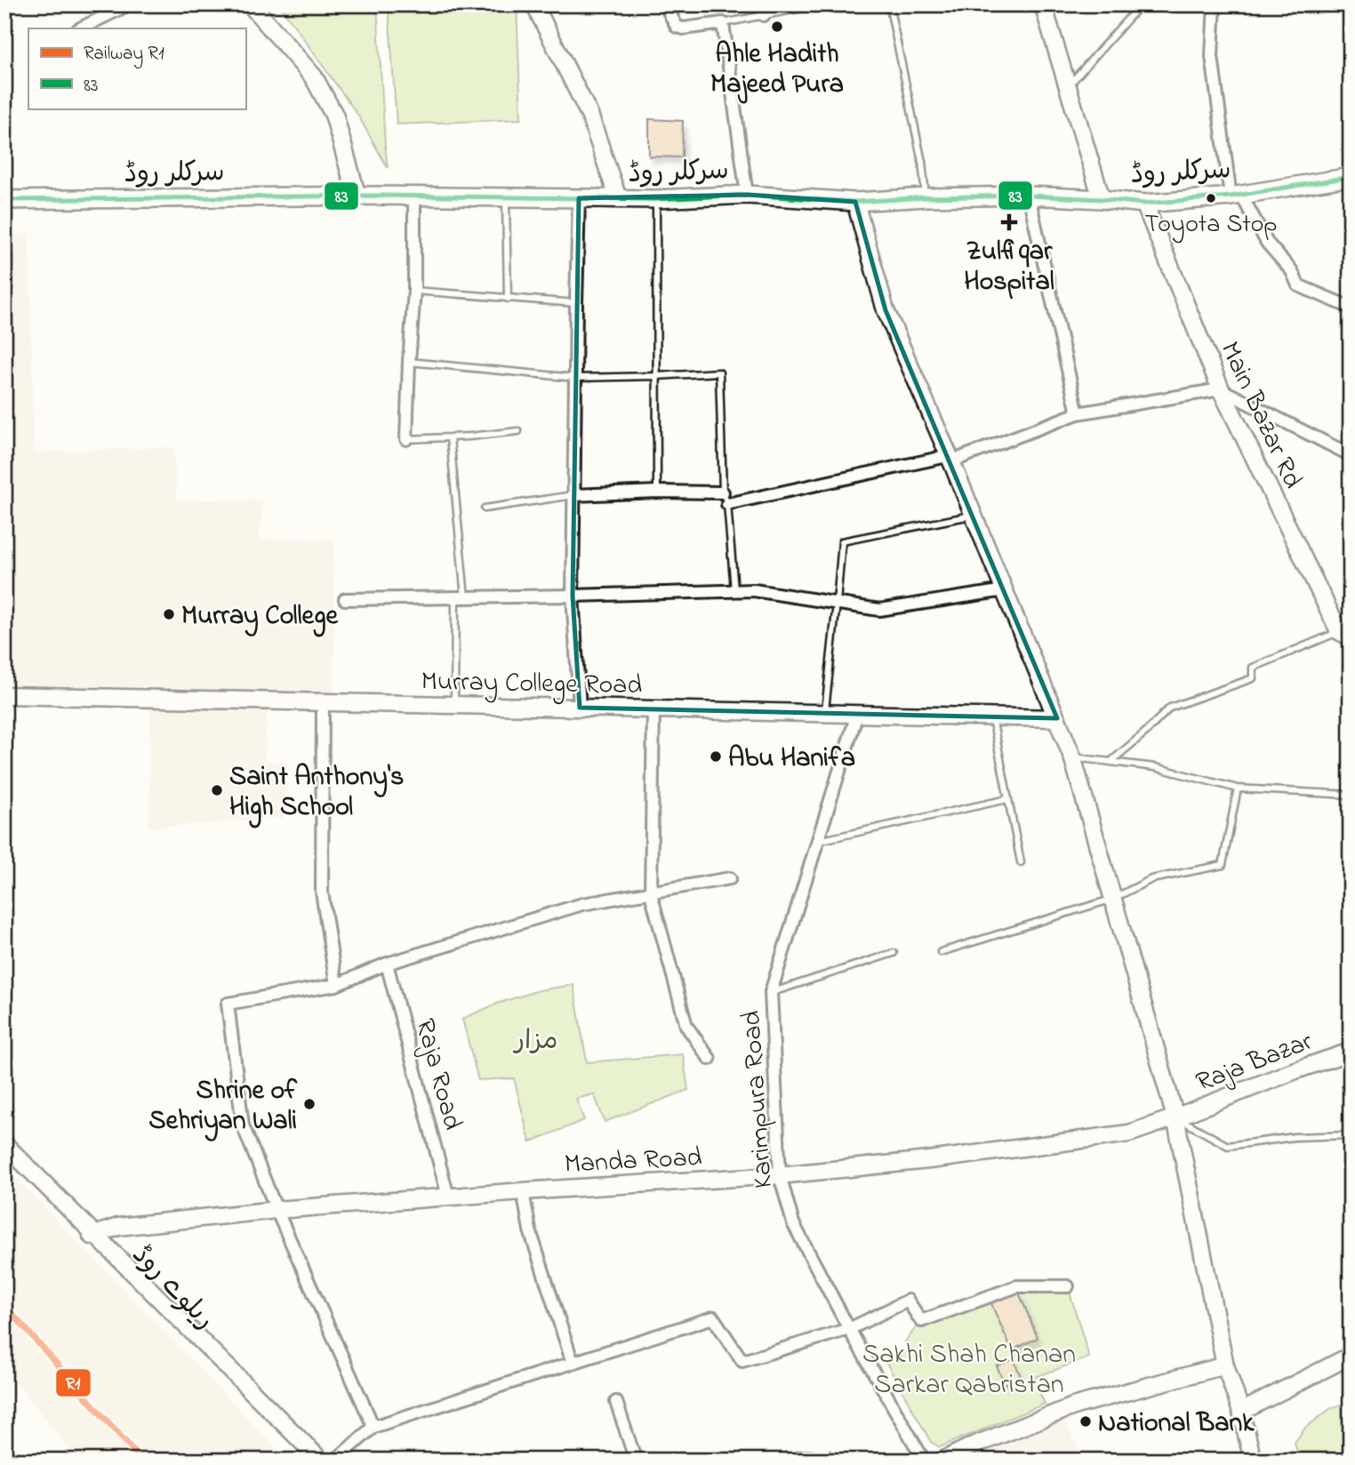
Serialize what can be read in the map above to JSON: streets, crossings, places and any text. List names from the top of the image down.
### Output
{
  "streets": {
    "main road": ["سرکلر روڈ"],
    "street": [
      "Main Bazar Rd",
      "Murray College Road",
      "Raja Bazar",
      "Raja Road",
      "Karimpura Road",
      "Manda Road",
      "ریلوے روڈ"
    ]
  },
  "crossings": [
    ["سرکلر روڈ", "Main Bazar Rd"],
    ["Murray College Road", "Karimpura Road"],
    ["Raja Bazar", "Manda Road"],
    ["Raja Road", "Manda Road"],
    ["Karimpura Road", "Manda Road"],
    ["Manda Road", "ریلوے روڈ"]
  ],
  "parks": ["مزار", "Sakhi Shah Chanan Sarkar Qabristan"],
  "places": {
    "other": [
      "Ahle Hadith Majeed Pura",
      "Toyota Stop",
      "Murray College",
      "Abu Hanifa",
      "Saint Anthony's High School",
      "Shrine of Sehriyan Wali",
      "National Bank"
    ],
    "health": ["Zulfiqar Hospital"]
  },
  "lines": ["transit line 83", "rail line R1"],
  "legend": ["Railway R1", "83"]
}
